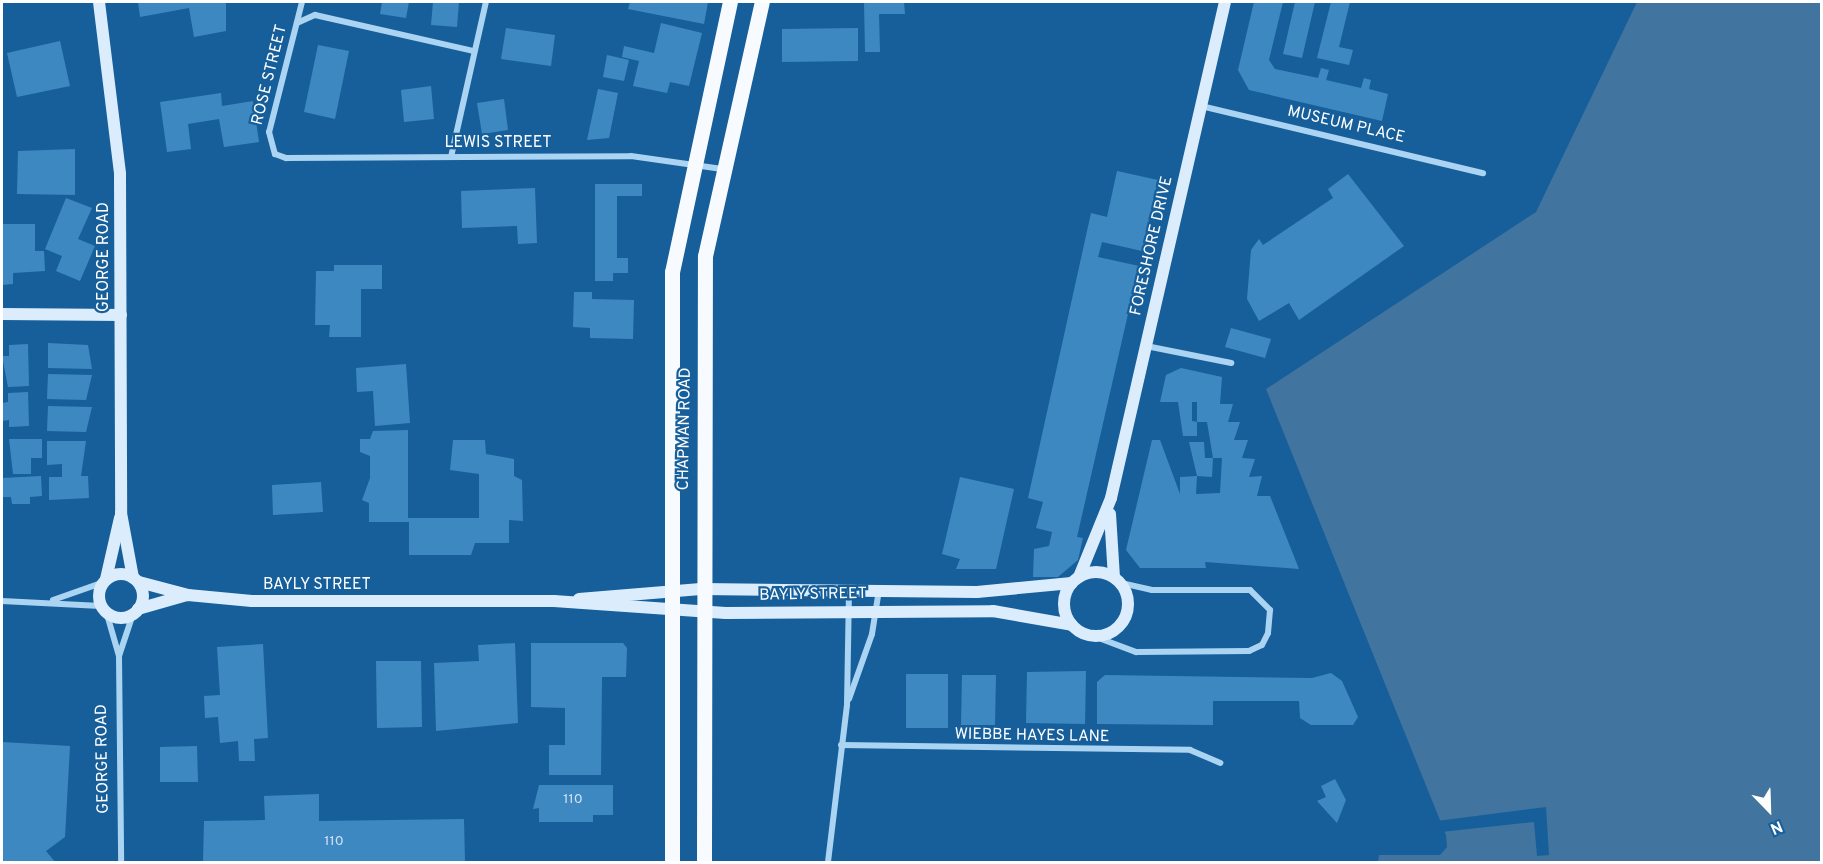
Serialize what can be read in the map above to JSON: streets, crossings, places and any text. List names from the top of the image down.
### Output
{
  "streets": {
    "main road": ["CHAPMAN ROAD"],
    "street": [
      "ROSE STREET",
      "MUSEUM PLACE",
      "LEWIS STREET",
      "FORESHORE DRIVE",
      "GEORGE ROAD",
      "BAYLY STREET",
      "WIEBBE HAYES LANE"
    ]
  },
  "crossings": [
    ["ROSE STREET", "LEWIS STREET"],
    ["MUSEUM PLACE", "FORESHORE DRIVE"],
    ["LEWIS STREET", "CHAPMAN ROAD"],
    ["FORESHORE DRIVE", "BAYLY STREET"],
    ["GEORGE ROAD", "BAYLY STREET"],
    ["CHAPMAN ROAD", "BAYLY STREET"]
  ],
  "house_numbers": ["110", "110"],
  "north": "bottom right"
}
